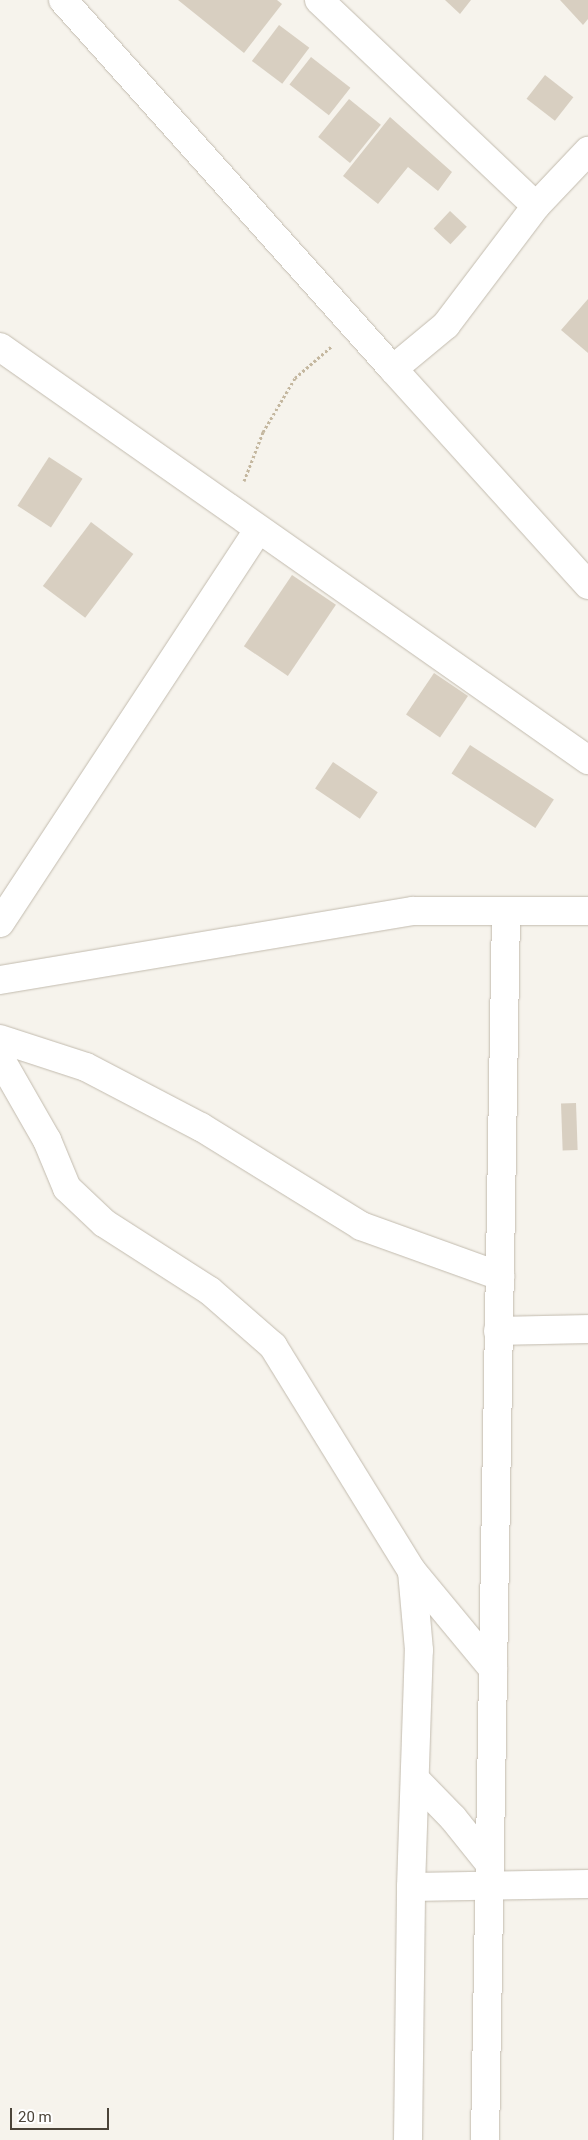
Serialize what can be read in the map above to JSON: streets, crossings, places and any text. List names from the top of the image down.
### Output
{
  "scale_bar": "20 m"
}
